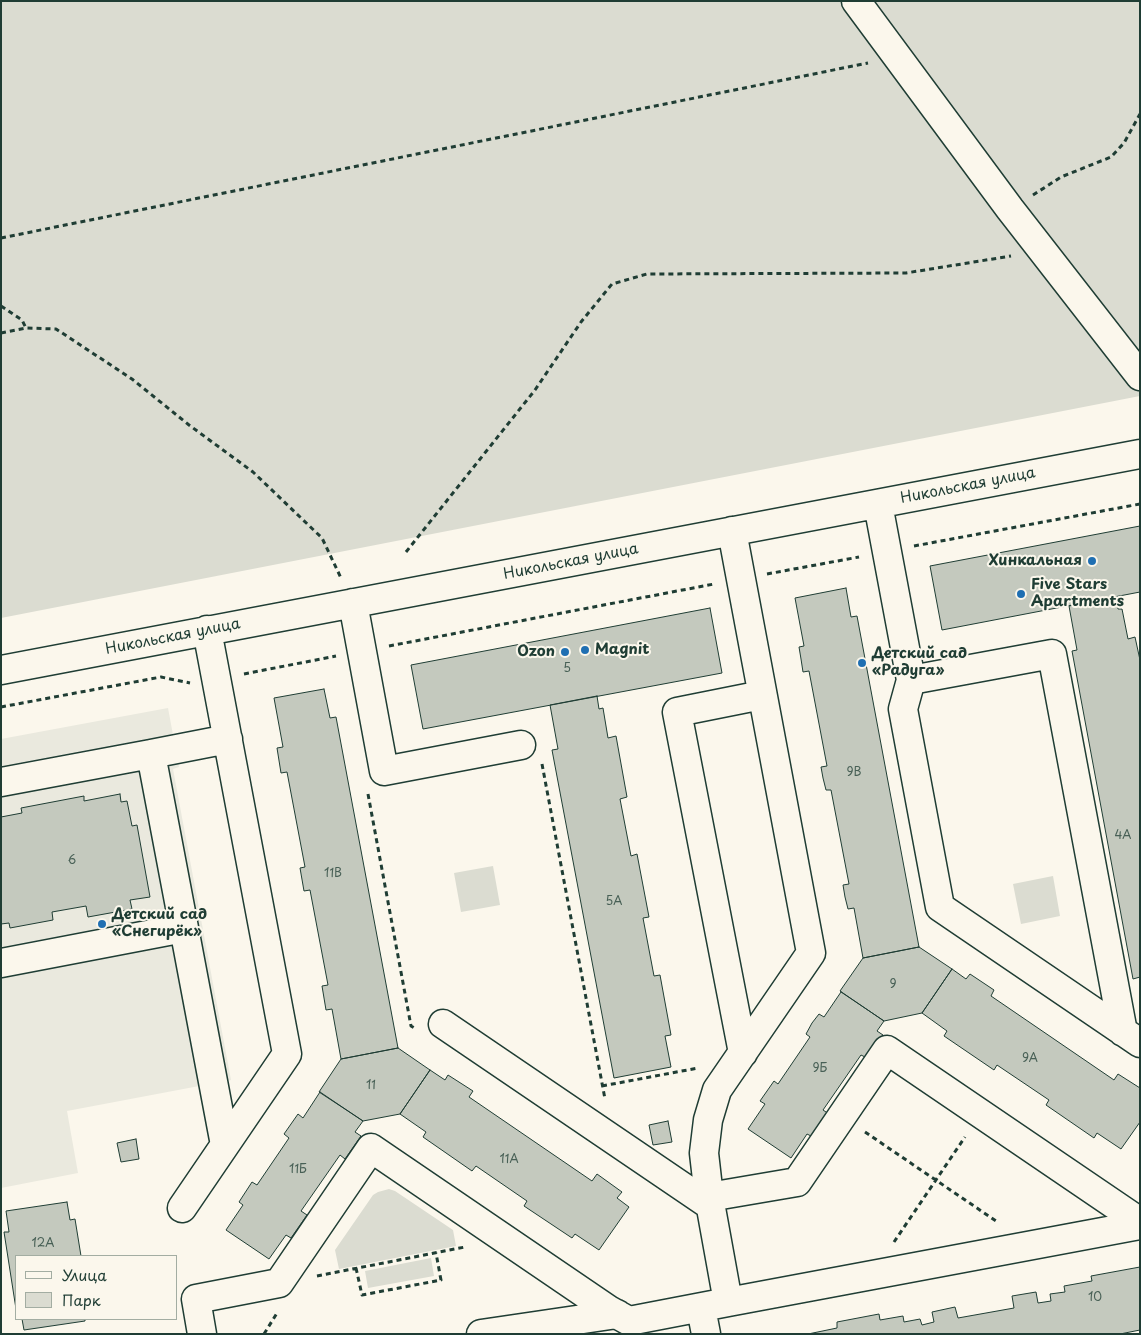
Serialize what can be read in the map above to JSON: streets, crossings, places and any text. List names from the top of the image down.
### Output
{
  "streets": {
    "street": ["Никольская улица"]
  },
  "places": [
    "Хинкальная",
    "Five Stars Apartments",
    "Magnit",
    "Ozon",
    "Детский сад «Радуга»",
    "Детский сад «Снегирёк»"
  ],
  "house_numbers": [
    "5",
    "9В",
    "4А",
    "6",
    "11В",
    "5А",
    "9",
    "9А",
    "9Б",
    "11",
    "11А",
    "11Б",
    "12А",
    "10"
  ],
  "legend": ["Улица", "Парк"]
}
